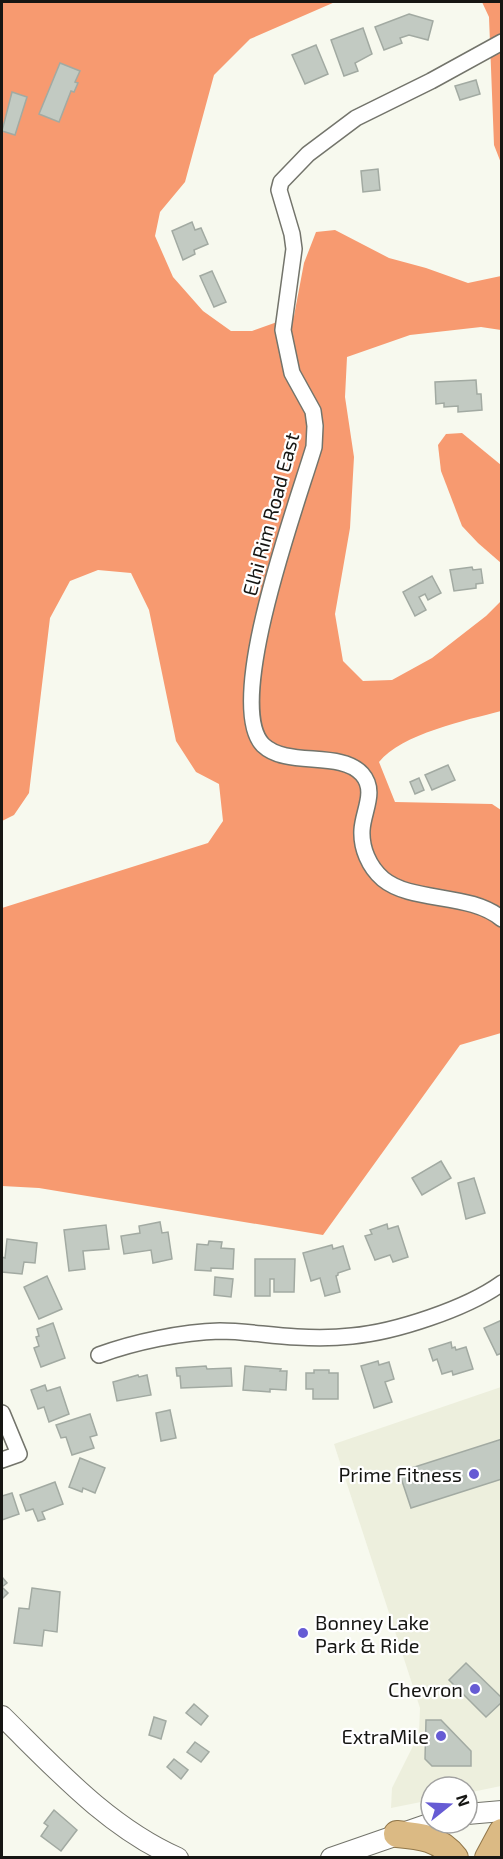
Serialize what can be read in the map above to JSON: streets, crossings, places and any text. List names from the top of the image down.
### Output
{
  "streets": {
    "street": ["Elhi Rim Road East"]
  },
  "places": [
    "Prime Fitness",
    "Bonney Lake Park & Ride",
    "Chevron",
    "ExtraMile"
  ],
  "north": "right"
}
